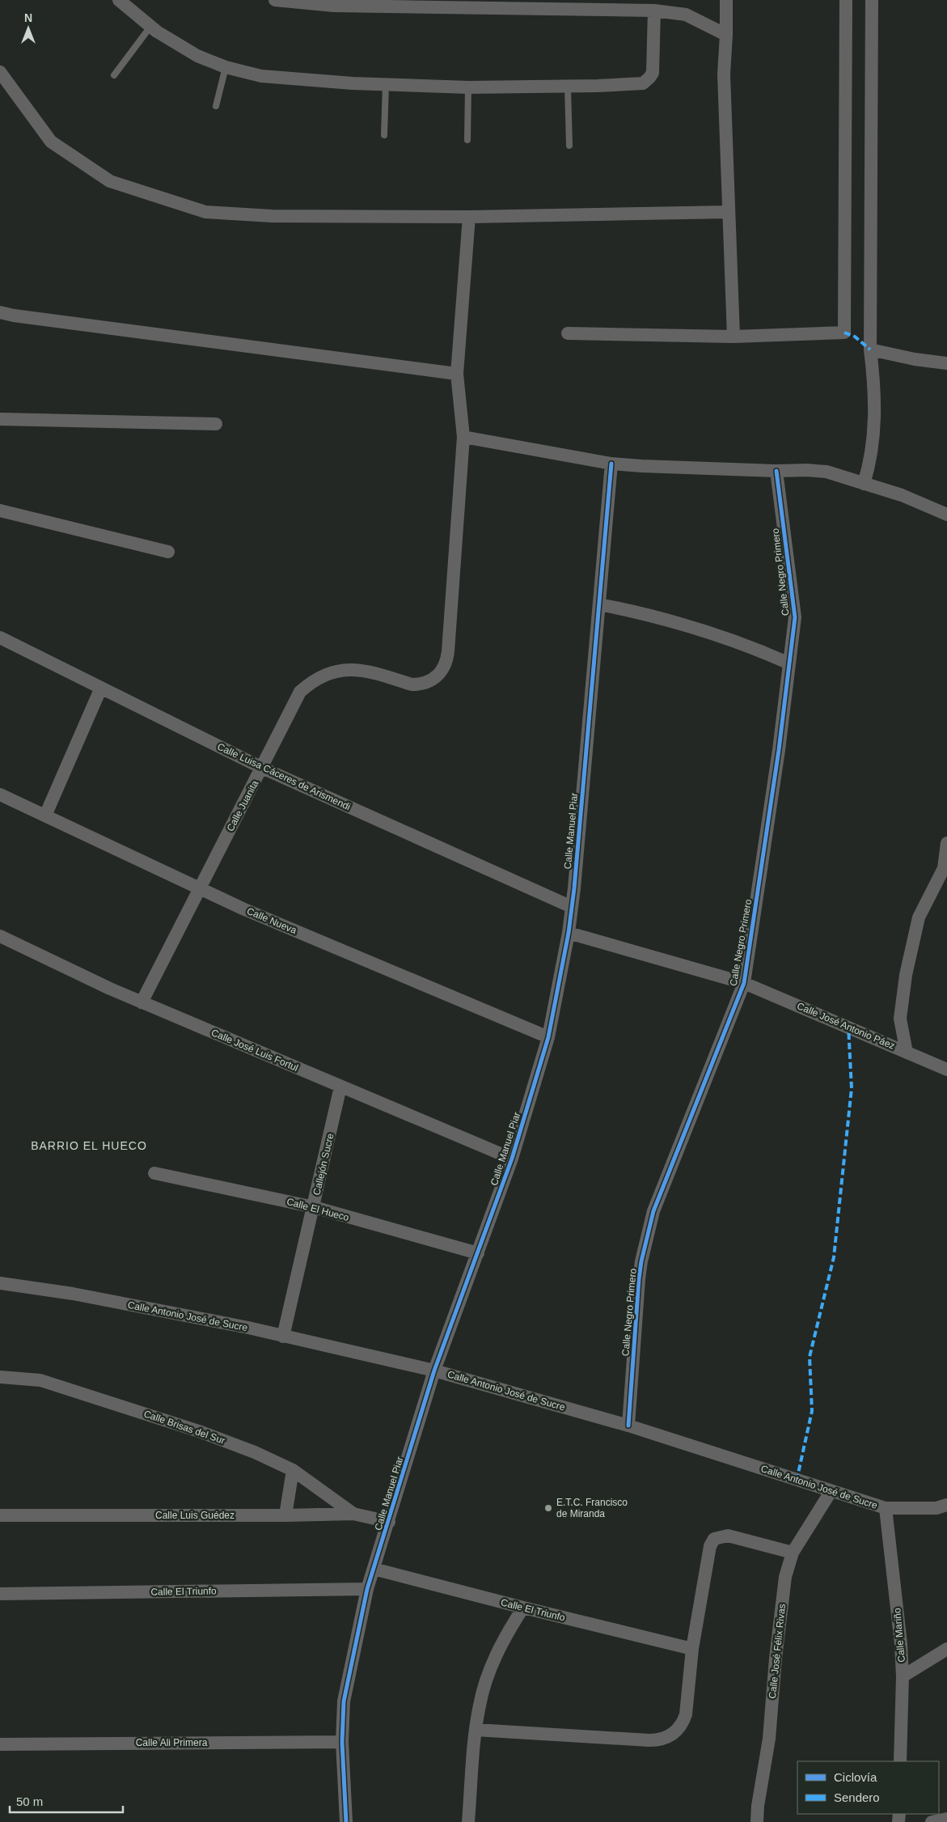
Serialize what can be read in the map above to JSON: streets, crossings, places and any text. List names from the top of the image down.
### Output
{
  "streets": {
    "street": [
      "Calle Negro Primero",
      "Calle Luisa Cáceres de Arismendi",
      "Calle Juanita",
      "Calle Manuel Piar",
      "Calle Nueva",
      "Calle José Antonio Páez",
      "Calle José Luis Fortul",
      "Callejón Sucre",
      "Calle El Hueco",
      "Calle Antonio José de Sucre",
      "Calle Brisas del Sur",
      "Calle Luis Guédez",
      "Calle El Triunfo",
      "Calle Mariño",
      "Calle José Félix Rivas",
      "Calle Ali Primera"
    ]
  },
  "crossings": [
    ["Calle Negro Primero", "Calle José Antonio Páez"],
    ["Calle Negro Primero", "Calle Antonio José de Sucre"],
    ["Calle Luisa Cáceres de Arismendi", "Calle Juanita"],
    ["Calle Luisa Cáceres de Arismendi", "Calle Manuel Piar"],
    ["Calle Juanita", "Calle Nueva"],
    ["Calle Juanita", "Calle José Luis Fortul"],
    ["Calle Manuel Piar", "Calle Nueva"],
    ["Calle Manuel Piar", "Calle José Luis Fortul"],
    ["Calle Manuel Piar", "Calle El Hueco"],
    ["Calle Manuel Piar", "Calle Antonio José de Sucre"],
    ["Calle Manuel Piar", "Calle Luis Guédez"],
    ["Calle Manuel Piar", "Calle El Triunfo"],
    ["Calle Manuel Piar", "Calle Ali Primera"],
    ["Calle José Luis Fortul", "Callejón Sucre"],
    ["Callejón Sucre", "Calle El Hueco"],
    ["Callejón Sucre", "Calle Antonio José de Sucre"],
    ["Calle Antonio José de Sucre", "Calle Mariño"],
    ["Calle Antonio José de Sucre", "Calle José Félix Rivas"],
    ["Calle Brisas del Sur", "Calle Luis Guédez"]
  ],
  "districts": ["BARRIO EL HUECO"],
  "places": ["E.T.C. Francisco de Miranda"],
  "legend": ["Ciclovía", "Sendero"],
  "scale_bar": "50 m",
  "north": "top"
}
